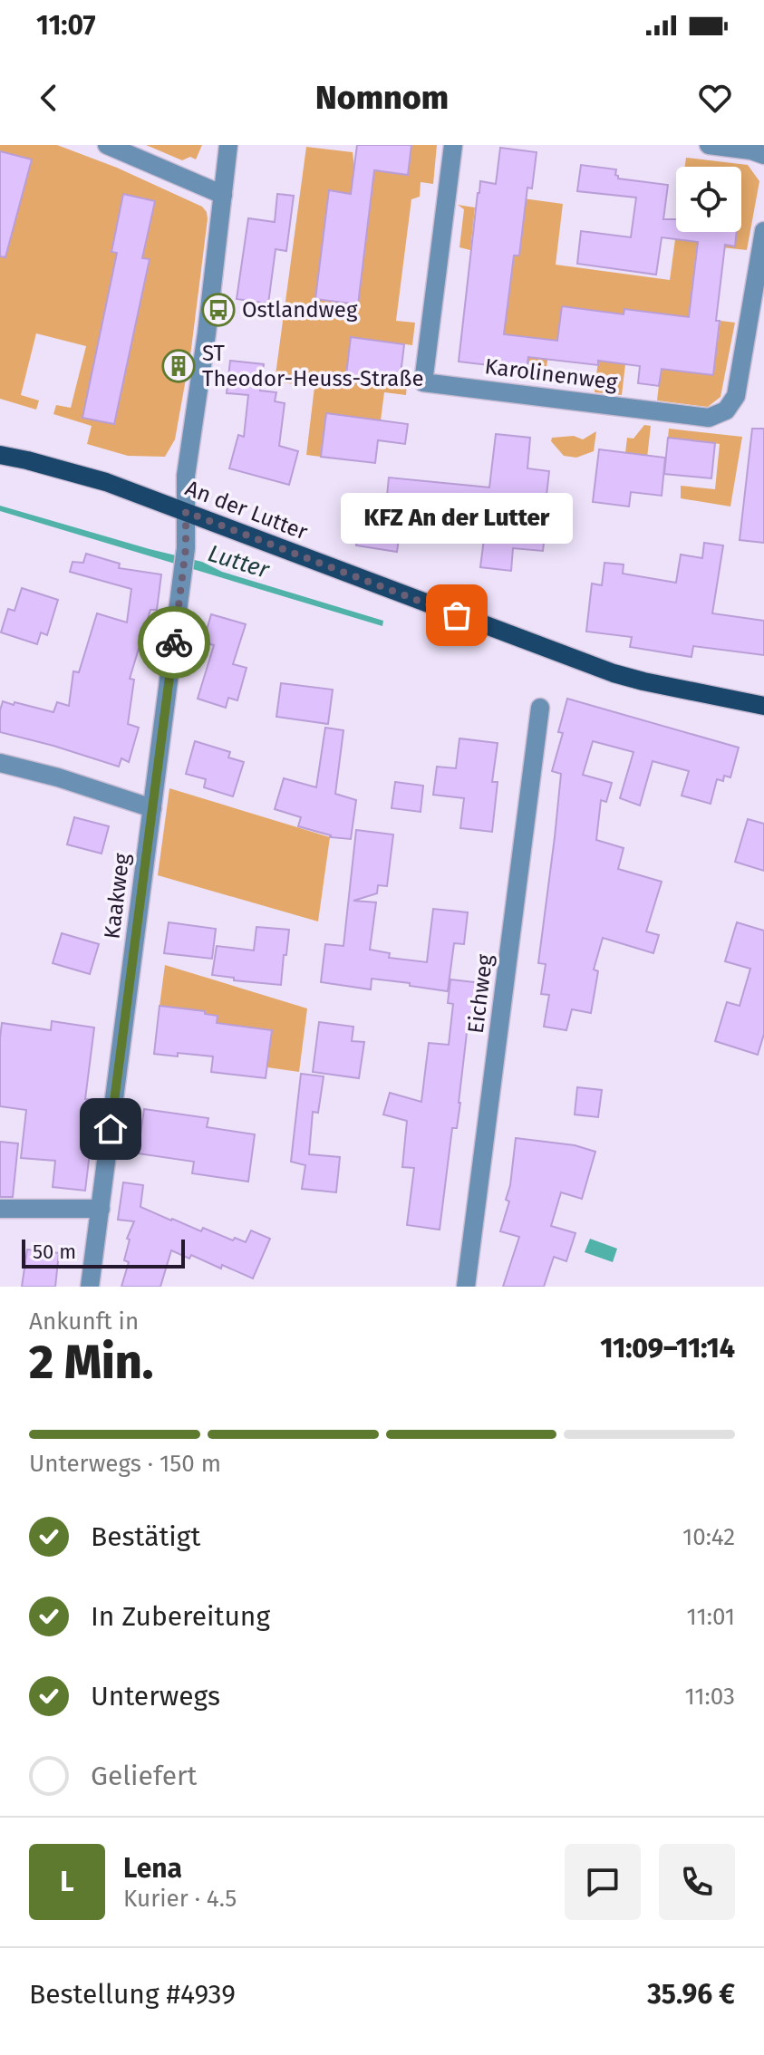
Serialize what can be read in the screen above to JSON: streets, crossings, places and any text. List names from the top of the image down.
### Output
{
  "streets": {
    "main road": ["An der Lutter"],
    "street": ["Karolinenweg", "Kaakweg", "Eichweg"]
  },
  "crossings": [
    ["An der Lutter", "Kaakweg"]
  ],
  "water": ["Lutter"],
  "places": {
    "bus stop": ["Ostlandweg"],
    "building": ["ST Theodor-Heuss-Straße"],
    "other": ["KFZ An der Lutter"]
  },
  "scale_bar": "50 m",
  "page": {
    "status": "11:07",
    "header": "Nomnom",
    "bubble": "KFZ An der Lutter",
    "scale": "50 m",
    "heading": ["2 Min.", "Ankunft in", "11:09–11:14"],
    "panel": [
      "Lena",
      "Kurier · 4.5",
      "Bestellung #4939",
      "35.96 €"
    ],
    "bar": "Unterwegs · 150 m",
    "list": [
      ["Bestätigt", "10:42"],
      ["In Zubereitung", "11:01"],
      ["Unterwegs", "11:03"],
      "Geliefert"
    ],
    "round": "L"
  }
}
